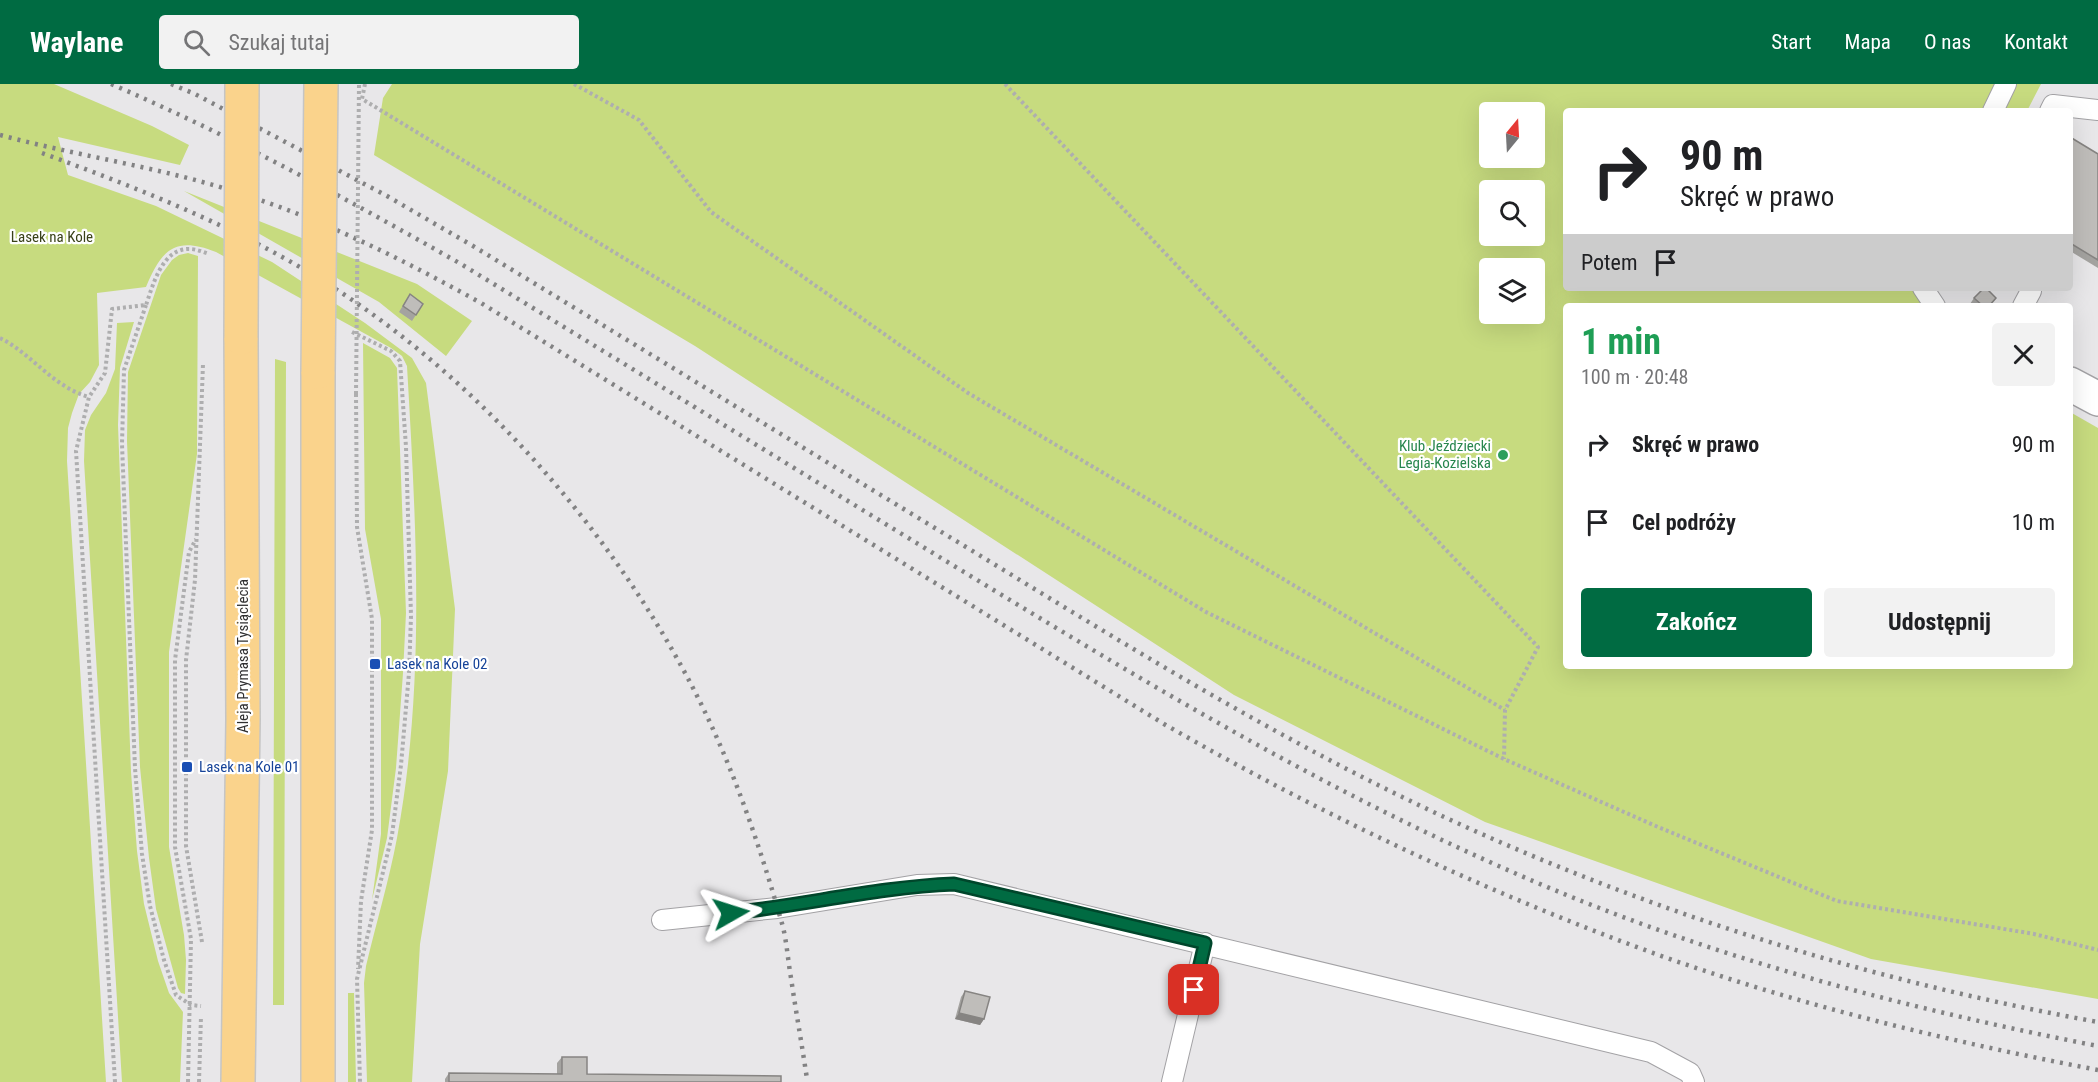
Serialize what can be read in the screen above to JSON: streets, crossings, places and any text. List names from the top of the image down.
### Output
{
  "streets": {
    "main road": ["Aleja Prymasa Tysiąclecia"]
  },
  "parks": ["Lasek na Kole"],
  "places": {
    "other": ["Klub Jeździecki Legia-Kozielska"],
    "transit": ["Lasek na Kole 02", "Lasek na Kole 01"]
  },
  "north": "top",
  "page": {
    "header": "Waylane",
    "search": "Szukaj tutaj",
    "nav": [
      "Start",
      "Mapa",
      "O nas",
      "Kontakt"
    ],
    "turn": ["90 m", "Skręć w prawo"],
    "then": "Potem",
    "heading": ["1 min", "100 m · 20:48"],
    "list": [
      {
        "name": "Skręć w prawo",
        "value": "90 m"
      },
      {
        "name": "Cel podróży",
        "value": "10 m"
      }
    ],
    "buttons": ["Zakończ", "Udostępnij"]
  }
}
